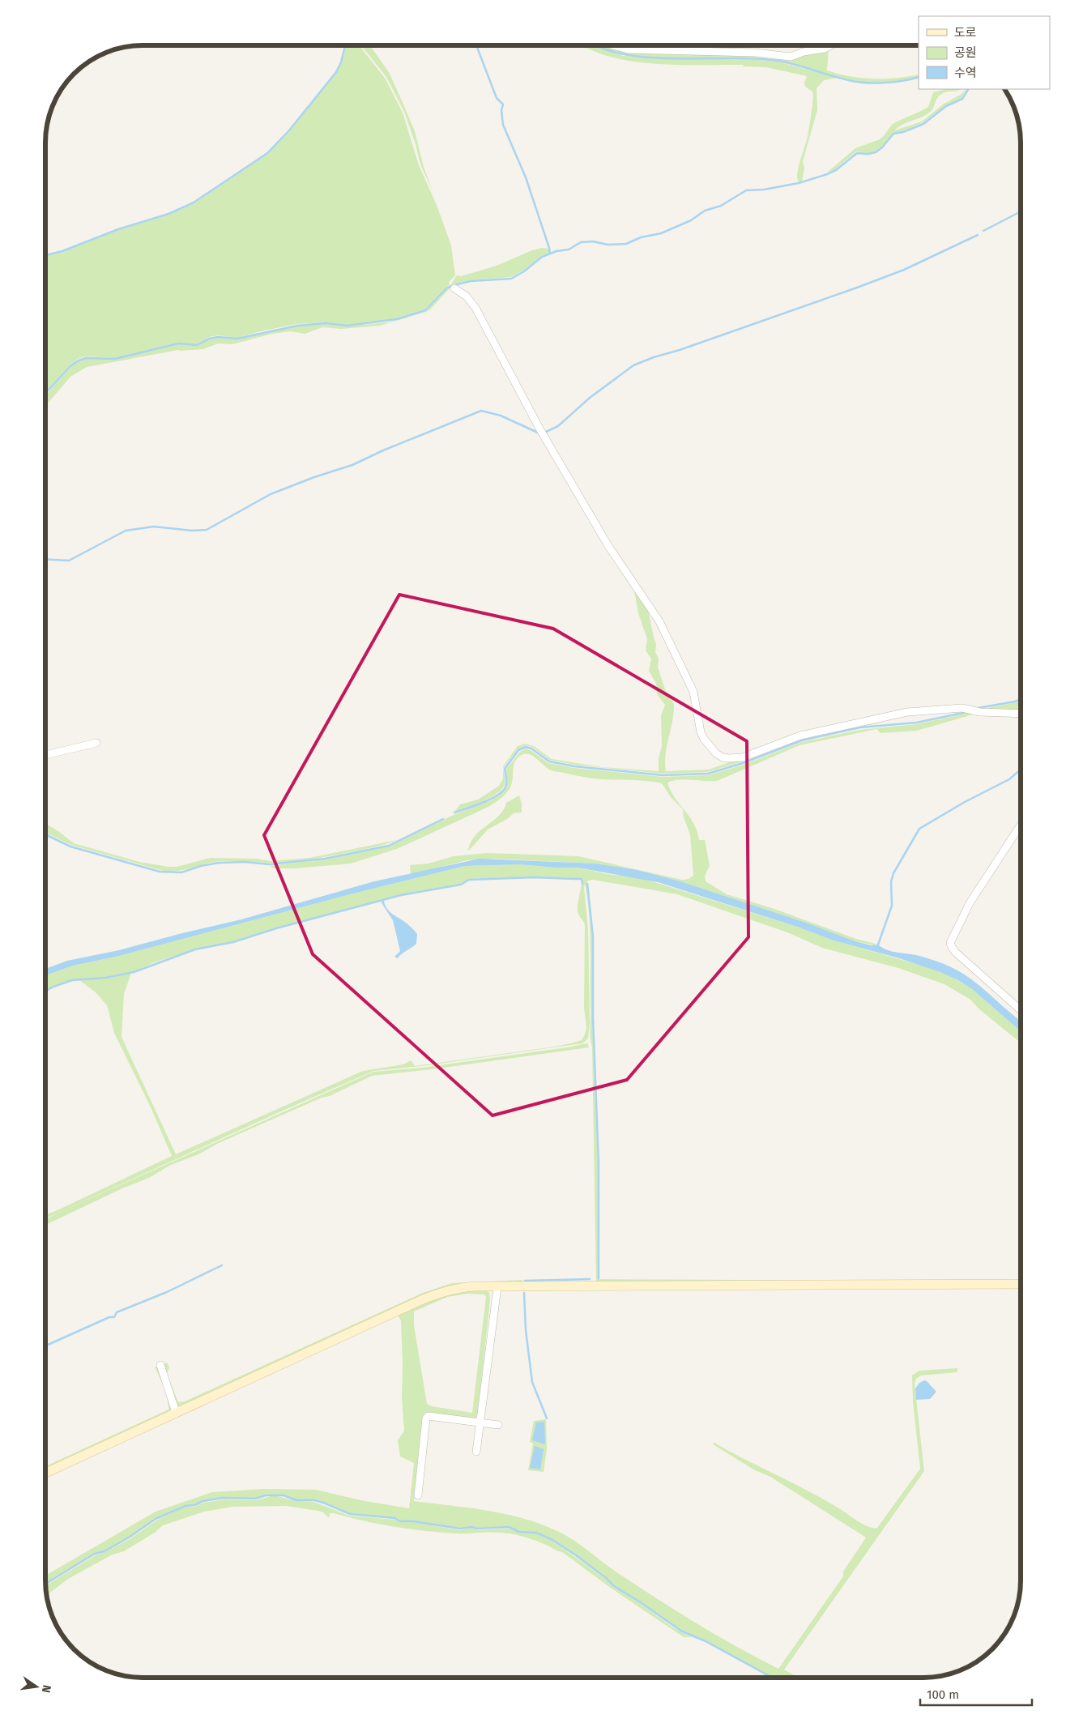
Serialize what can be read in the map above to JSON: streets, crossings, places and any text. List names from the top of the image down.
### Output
{
  "legend": ["도로", "공원", "수역"],
  "scale_bar": "100 m",
  "north": "right"
}
